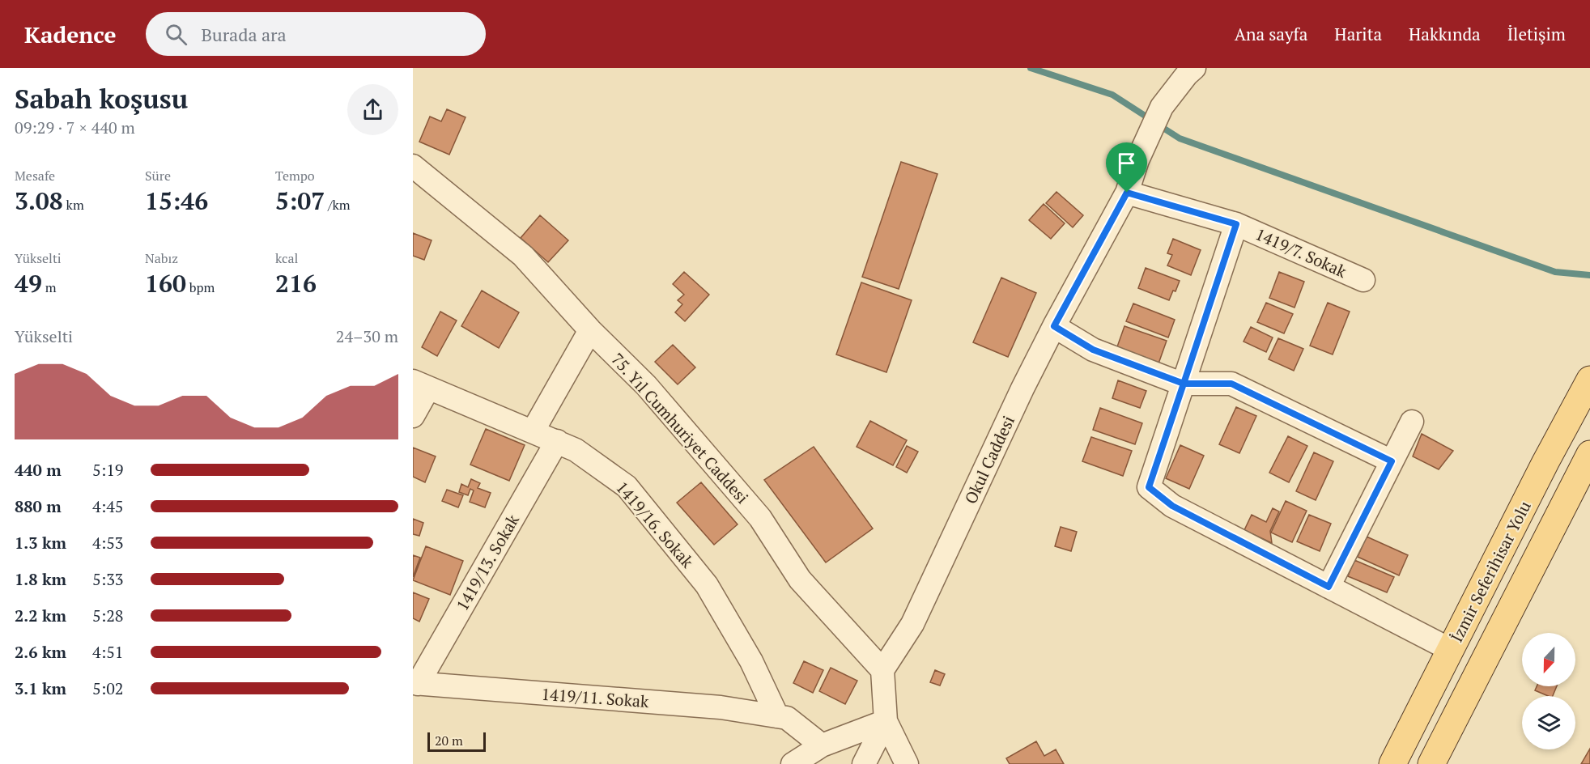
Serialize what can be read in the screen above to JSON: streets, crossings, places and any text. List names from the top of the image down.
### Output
{
  "streets": {
    "main road": ["İzmir Seferihisar Yolu"],
    "street": [
      "1419/7. Sokak",
      "75. Yıl Cumhuriyet Caddesi",
      "Okul Caddesi",
      "1419/16. Sokak",
      "1419/13. Sokak",
      "1419/11. Sokak"
    ]
  },
  "crossings": [
    ["1419/7. Sokak", "Okul Caddesi"],
    ["75. Yıl Cumhuriyet Caddesi", "Okul Caddesi"],
    ["1419/16. Sokak", "1419/13. Sokak"],
    ["1419/16. Sokak", "1419/11. Sokak"],
    ["1419/13. Sokak", "1419/11. Sokak"]
  ],
  "scale_bar": "20 m",
  "north": "bottom",
  "page": {
    "header": "Kadence",
    "search": "Burada ara",
    "nav": [
      "Ana sayfa",
      "Harita",
      "Hakkında",
      "İletişim"
    ],
    "heading": ["Sabah koşusu", "09:29 · 7 × 440 m"],
    "stats": [
      ["Mesafe", "3.08 km"],
      ["Süre", "15:46"],
      ["Tempo", "5:07 /km"],
      ["Yükselti", "49 m"],
      ["Nabız", "160 bpm"],
      ["kcal", "216"]
    ],
    "chart": ["Yükselti", "24–30 m"],
    "list": [
      {
        "name": "440 m",
        "note": "5:19"
      },
      {
        "name": "880 m",
        "note": "4:45"
      },
      {
        "name": "1.3 km",
        "note": "4:53"
      },
      {
        "name": "1.8 km",
        "note": "5:33"
      },
      {
        "name": "2.2 km",
        "note": "5:28"
      },
      {
        "name": "2.6 km",
        "note": "4:51"
      },
      {
        "name": "3.1 km",
        "note": "5:02"
      }
    ],
    "scale": "20 m"
  }
}
